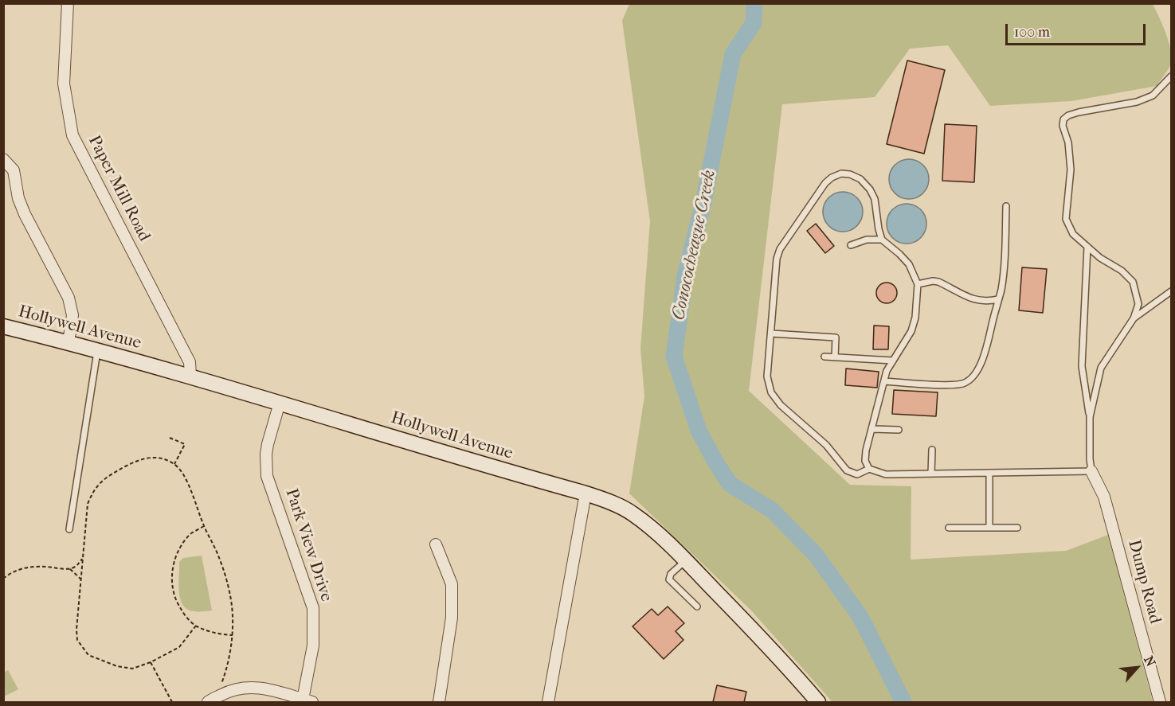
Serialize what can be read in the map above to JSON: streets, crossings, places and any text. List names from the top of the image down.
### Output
{
  "streets": {
    "street": [
      "Paper Mill Road",
      "Hollywell Avenue",
      "Park View Drive",
      "Dump Road"
    ]
  },
  "crossings": [
    ["Paper Mill Road", "Hollywell Avenue"],
    ["Hollywell Avenue", "Park View Drive"]
  ],
  "water": ["Conococheague Creek"],
  "scale_bar": "100 m",
  "north": "top right"
}
